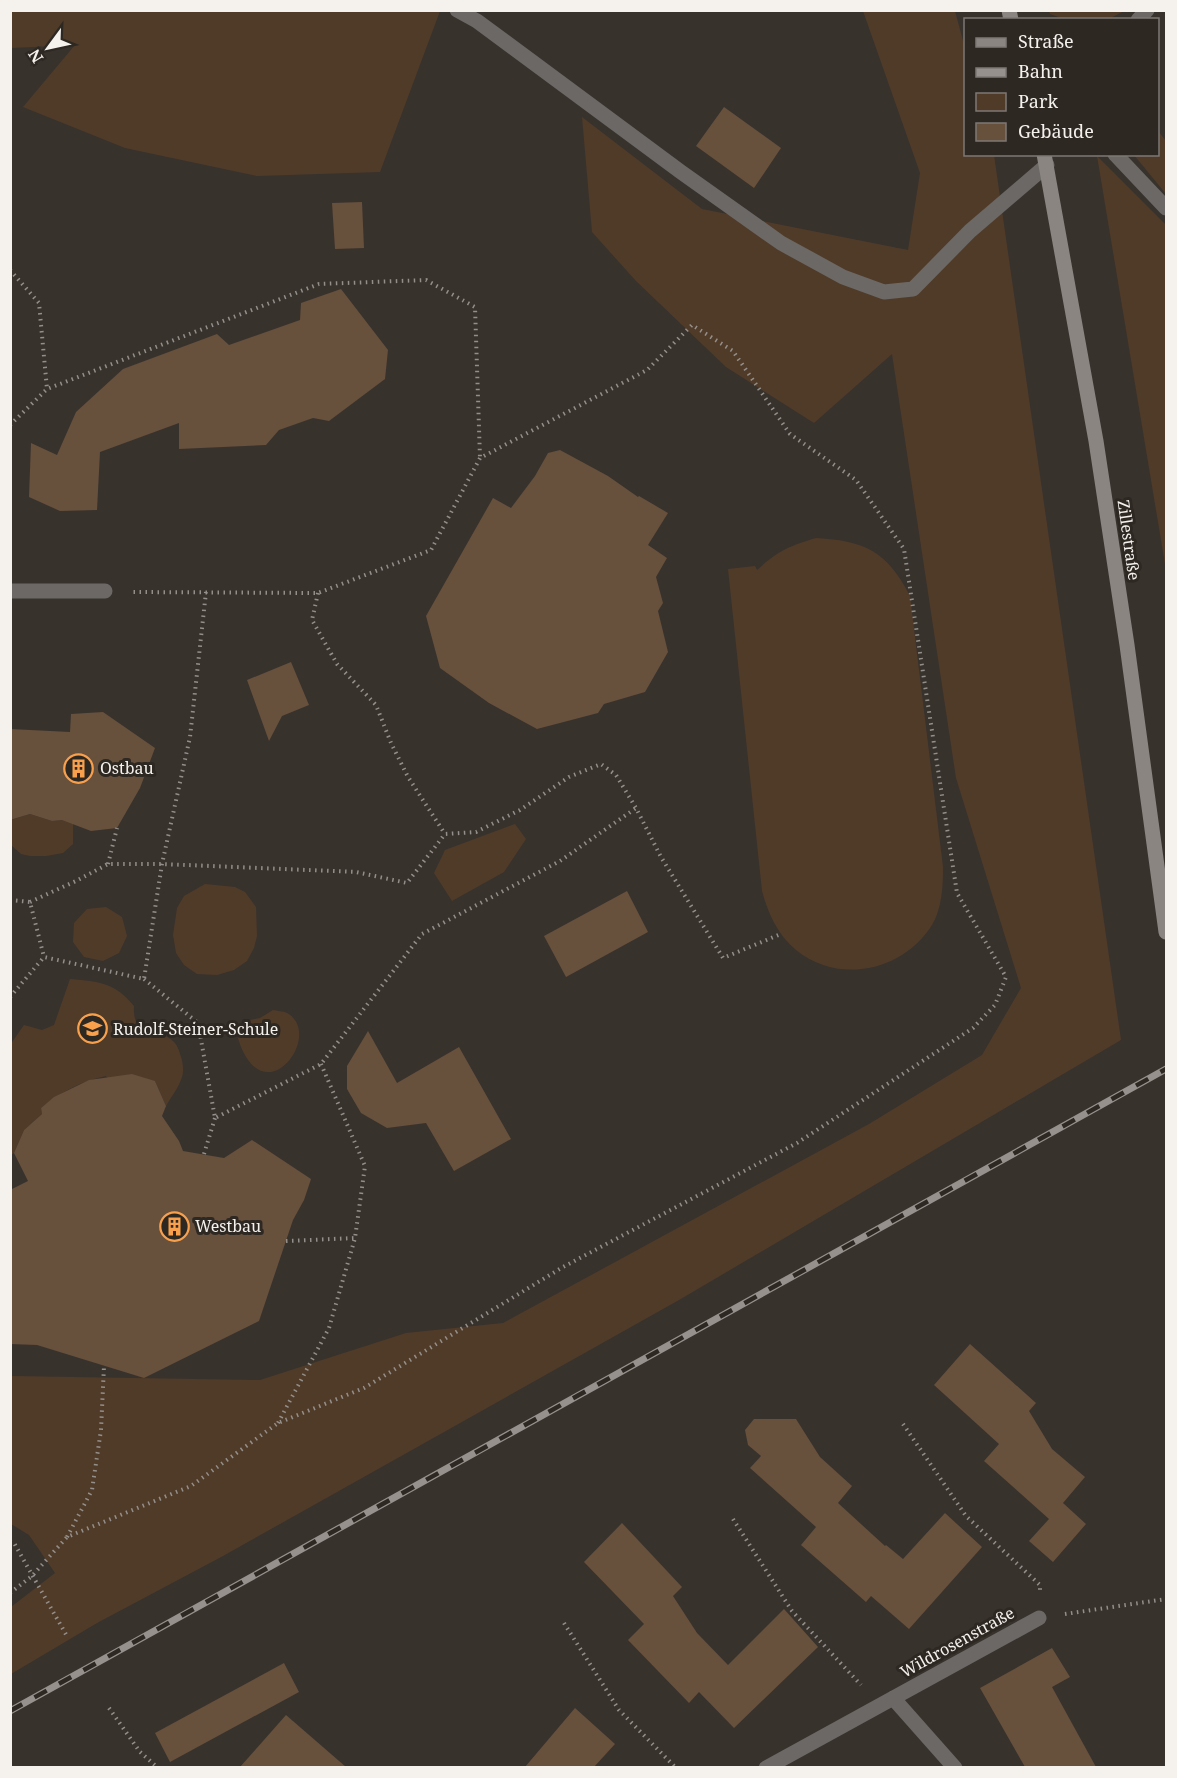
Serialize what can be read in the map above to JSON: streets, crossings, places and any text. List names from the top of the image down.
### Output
{
  "streets": {
    "main road": ["Zillestraße"],
    "street": ["Wildrosenstraße"]
  },
  "places": {
    "building": ["Ostbau", "Westbau"],
    "school or university": ["Rudolf-Steiner-Schule"]
  },
  "legend": [
    "Straße",
    "Bahn",
    "Park",
    "Gebäude"
  ],
  "north": "bottom left"
}
